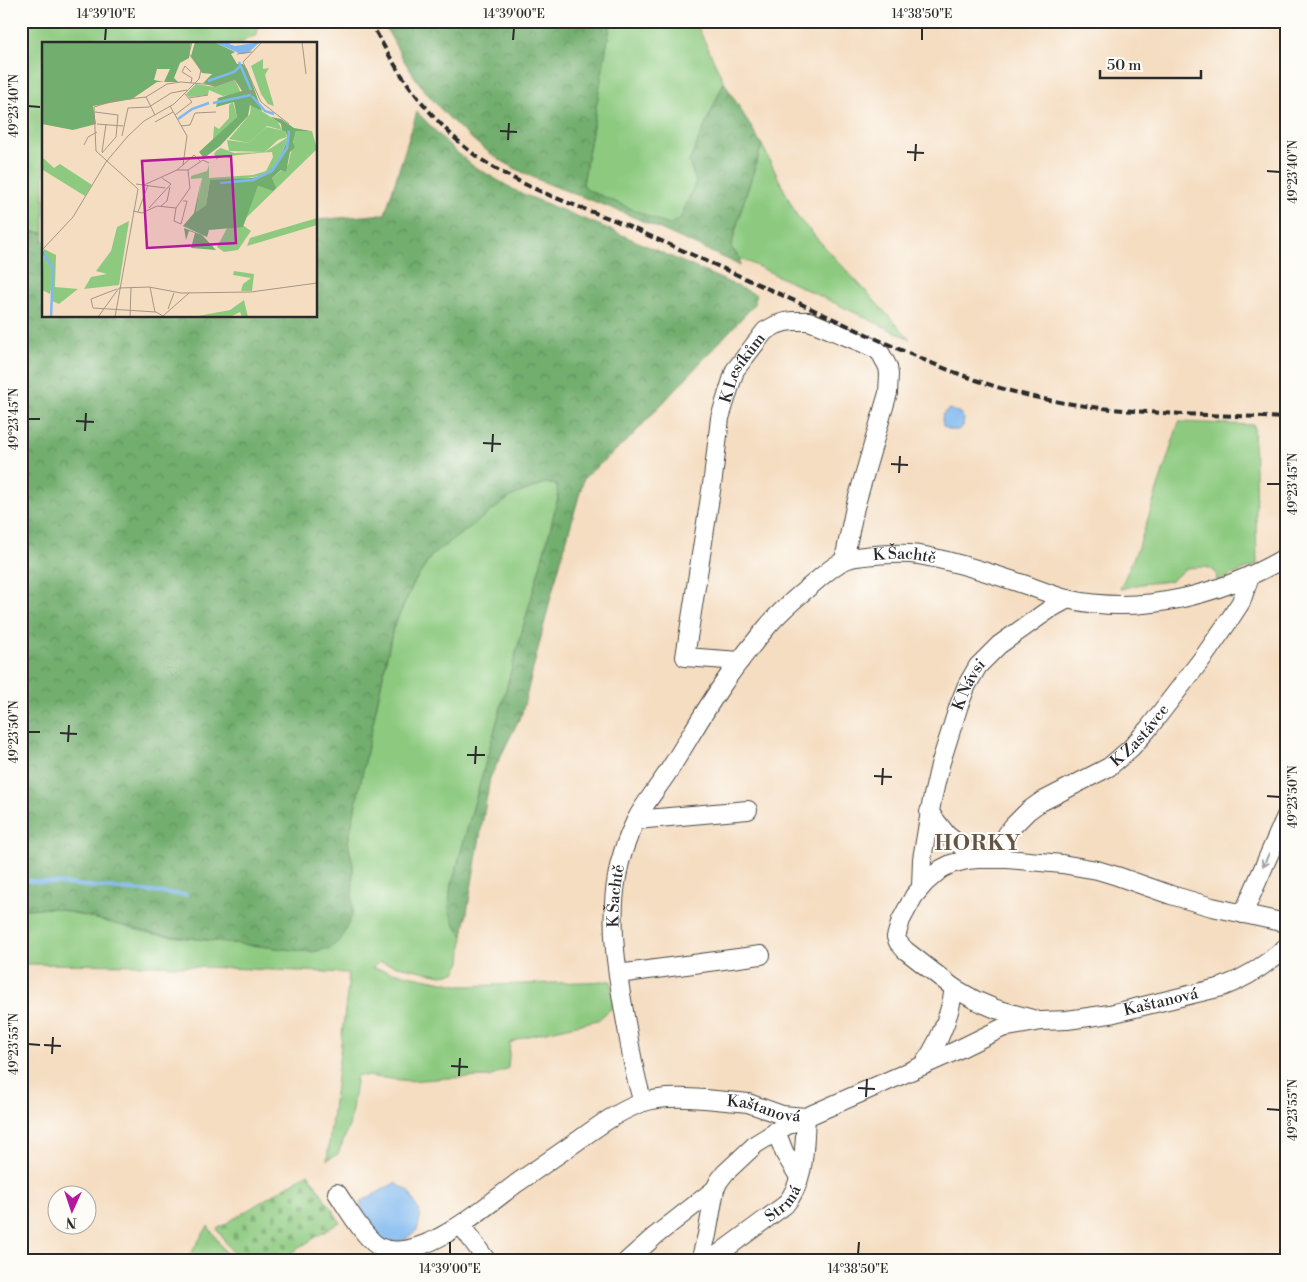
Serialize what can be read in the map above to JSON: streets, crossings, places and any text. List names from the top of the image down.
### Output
{
  "streets": {
    "street": [
      "K Lesíkům",
      "K Šachtě",
      "K Návsi",
      "K Zastávce",
      "Kaštanová",
      "Strmá"
    ]
  },
  "crossings": [
    ["K Lesíkům", "K Šachtě"],
    ["K Šachtě", "K Návsi"],
    ["K Šachtě", "K Zastávce"],
    ["K Šachtě", "Kaštanová"],
    ["Kaštanová", "Strmá"]
  ],
  "districts": ["HORKY"],
  "scale_bar": "50 m",
  "north": "bottom",
  "coordinates": [
    "14°39'10\"E",
    "14°39'00\"E",
    "14°38'50\"E",
    "49°23'40\"N",
    "49°23'45\"N",
    "49°23'50\"N",
    "49°23'55\"N"
  ]
}
